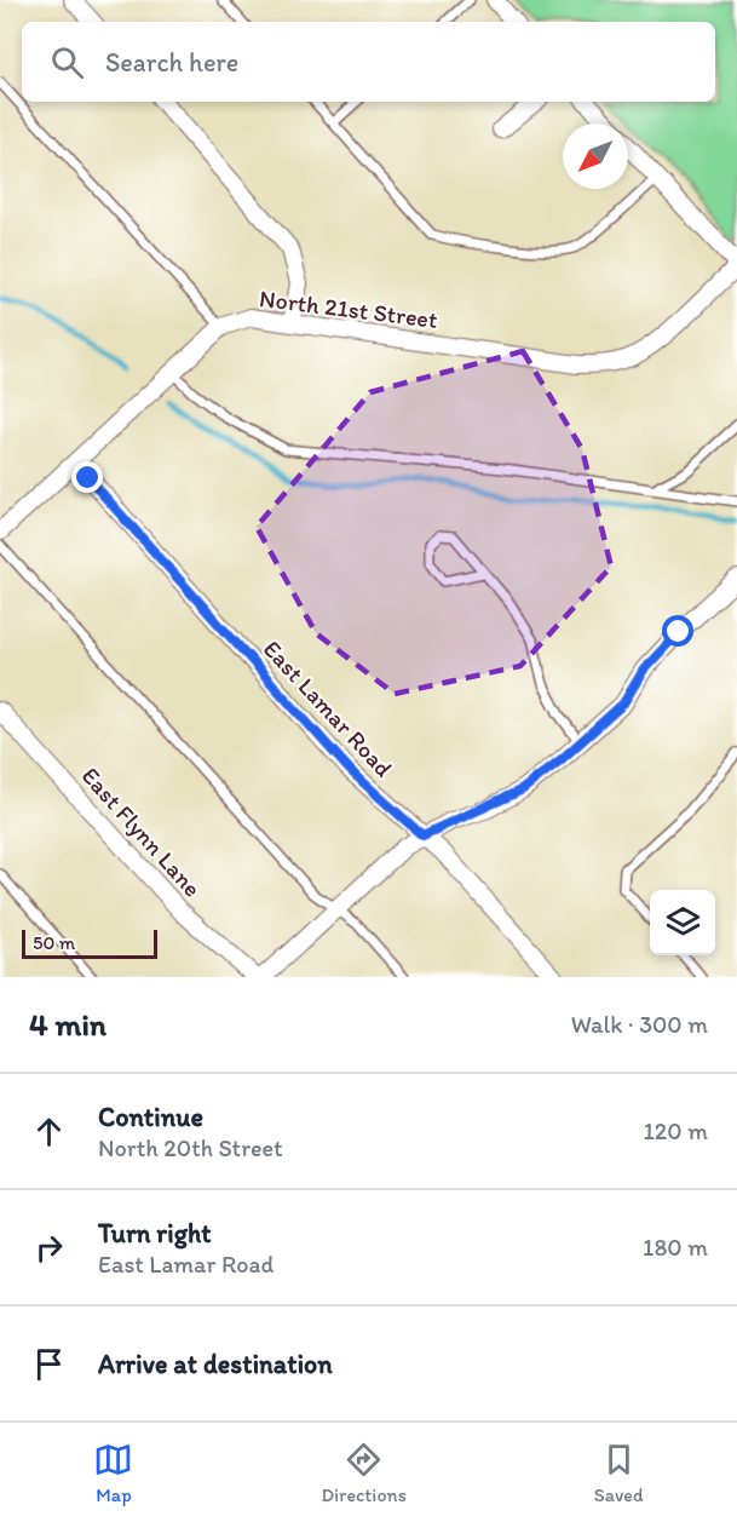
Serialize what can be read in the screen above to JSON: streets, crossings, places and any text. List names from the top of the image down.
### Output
{
  "streets": {
    "street": ["North 21st Street", "East Lamar Road", "East Flynn Lane"]
  },
  "crossings": [
    ["North 21st Street", "East Lamar Road"]
  ],
  "scale_bar": "50 m",
  "north": "bottom left",
  "page": {
    "search": "Search here",
    "scale": "50 m",
    "heading": ["4 min", "Walk · 300 m"],
    "list": [
      ["Continue", "North 20th Street", "120 m"],
      ["Turn right", "East Lamar Road", "180 m"],
      "Arrive at destination"
    ],
    "nav": ["Map", "Directions", "Saved"]
  }
}
